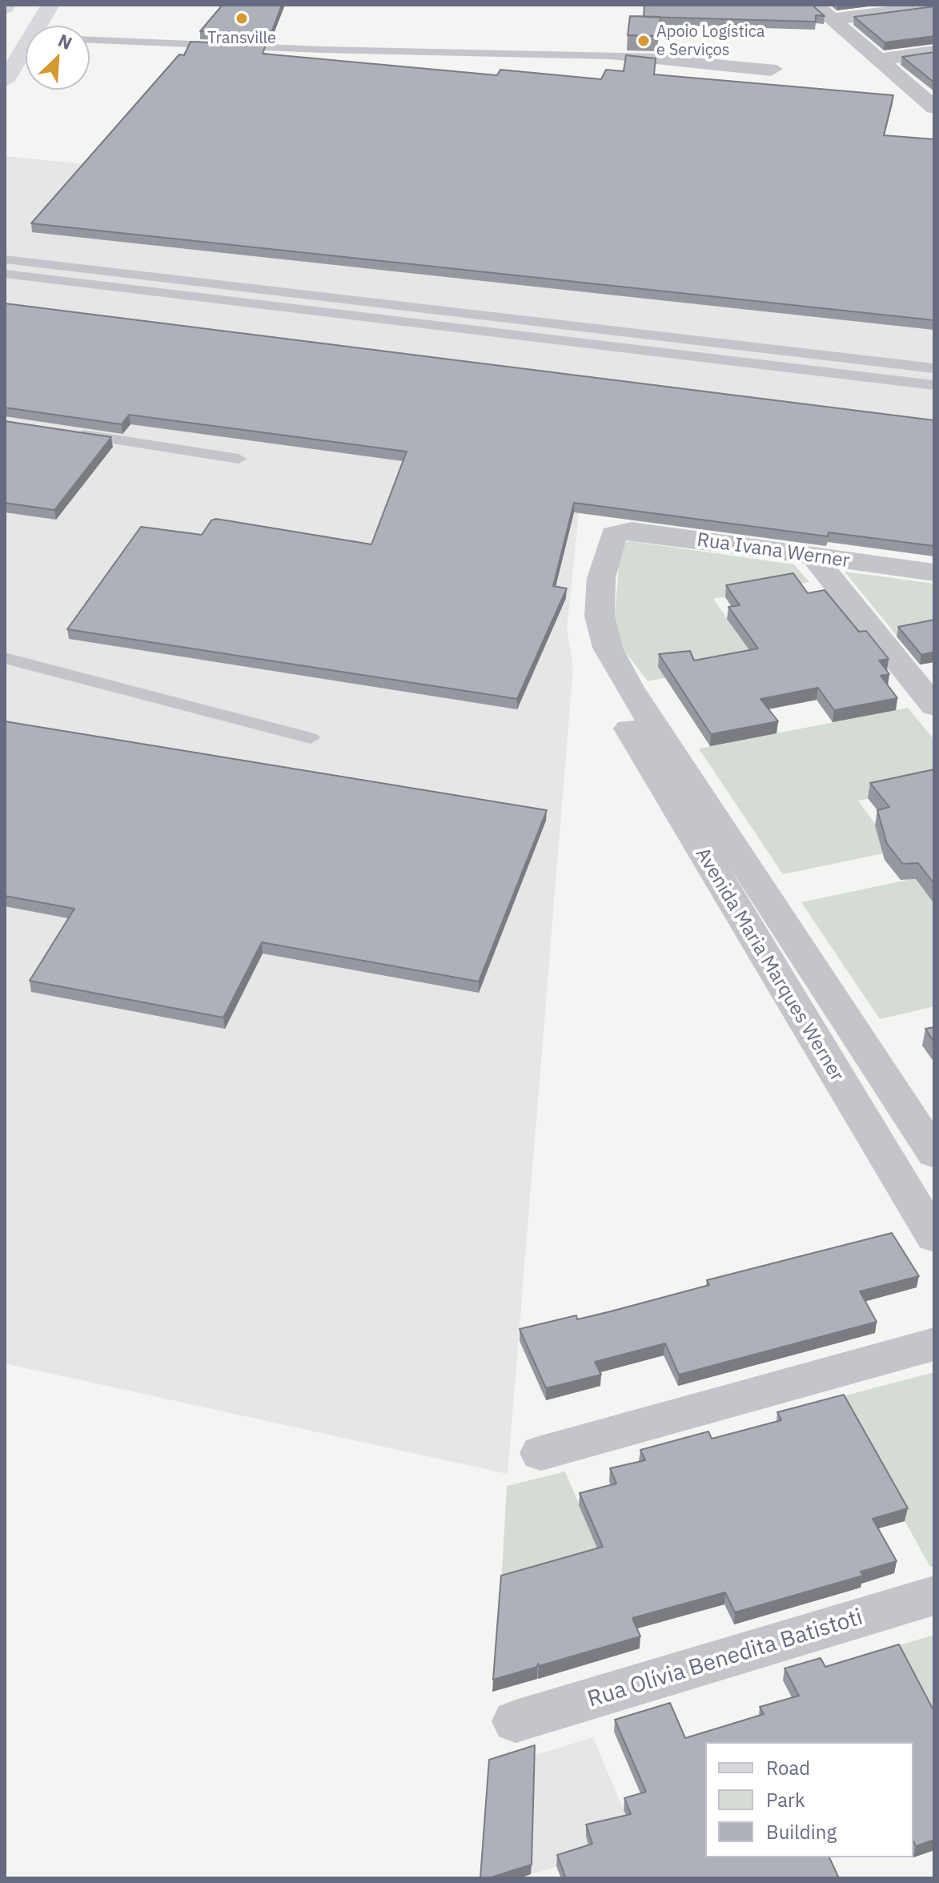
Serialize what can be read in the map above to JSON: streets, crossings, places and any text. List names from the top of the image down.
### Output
{
  "streets": {
    "street": ["Rua Ivana Werner", "Avenida Maria Marques Werner", "Rua Olívia Benedita Batistoti"]
  },
  "crossings": [
    ["Rua Ivana Werner", "Avenida Maria Marques Werner"]
  ],
  "places": ["Transville", "Apoio Logística e Serviços"],
  "legend": ["Road", "Park", "Building"],
  "north": "top right"
}
